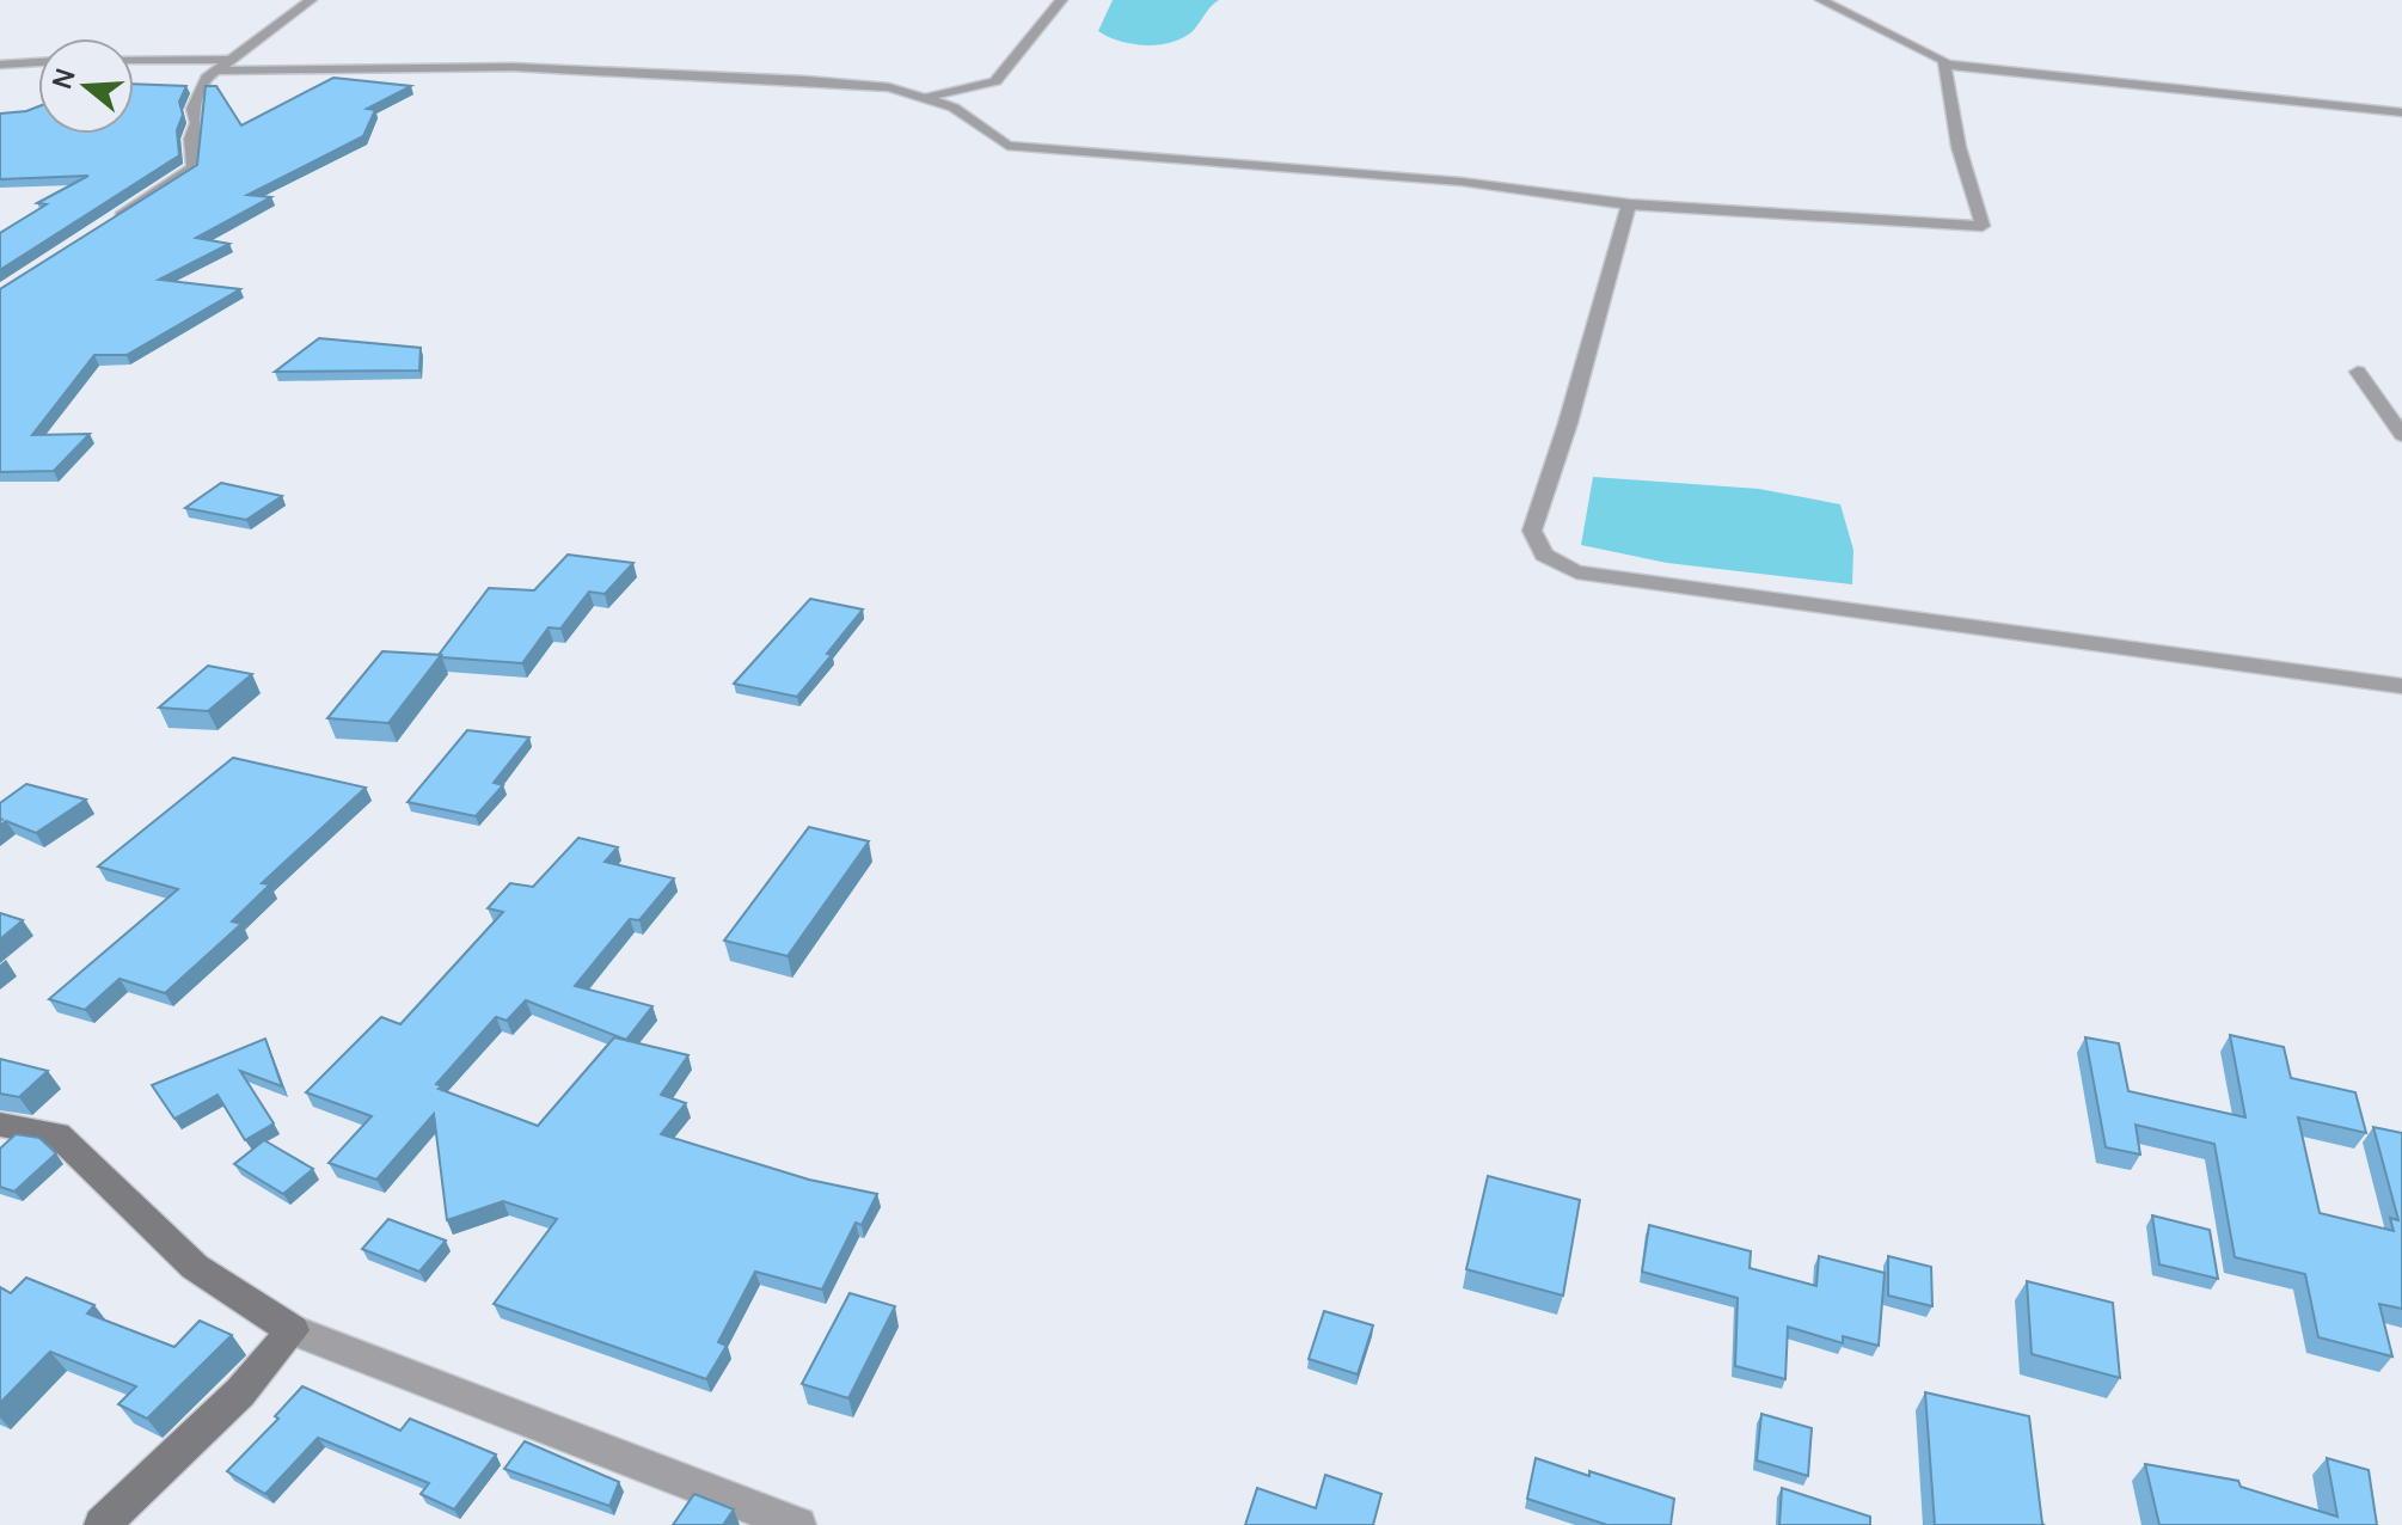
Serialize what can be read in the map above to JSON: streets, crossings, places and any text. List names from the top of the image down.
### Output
{
  "north": "left"
}
